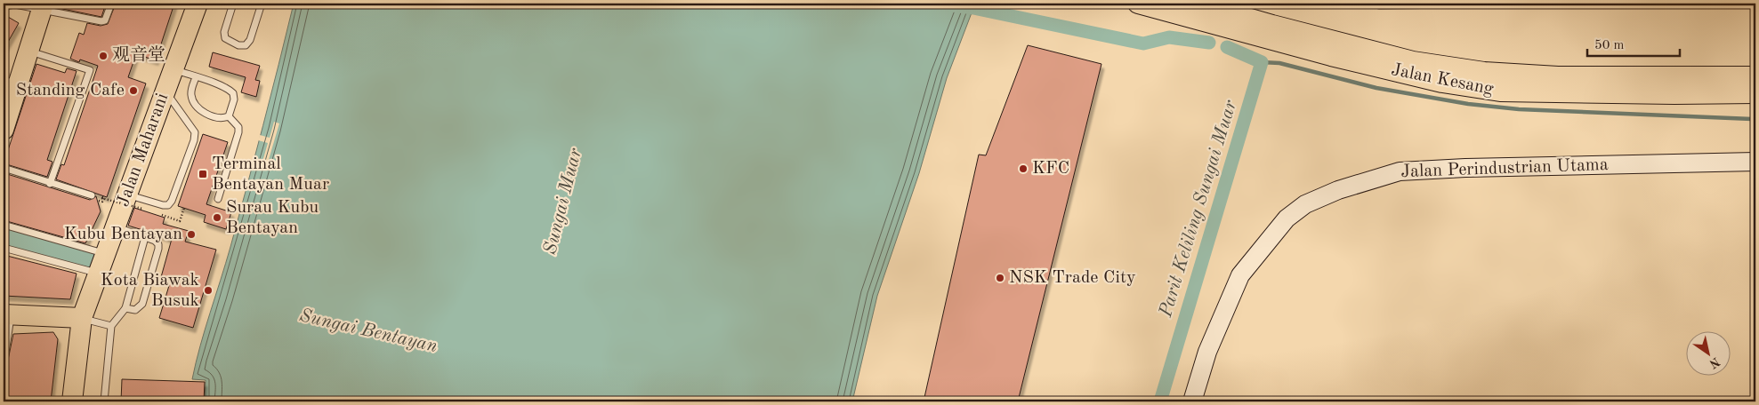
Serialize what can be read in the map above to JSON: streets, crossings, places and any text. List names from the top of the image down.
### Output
{
  "streets": {
    "main road": ["Jalan Kesang", "Jalan Maharani"],
    "street": ["Jalan Perindustrian Utama"]
  },
  "water": ["Sungai Muar", "Parit Keliling Sungai Muar", "Sungai Bentayan"],
  "places": {
    "other": [
      "观音堂",
      "Standing Cafe",
      "KFC",
      "Surau Kubu Bentayan",
      "Kubu Bentayan",
      "NSK Trade City",
      "Kota Biawak Busuk"
    ],
    "transit": ["Terminal Bentayan Muar"]
  },
  "scale_bar": "50 m",
  "north": "bottom right"
}
